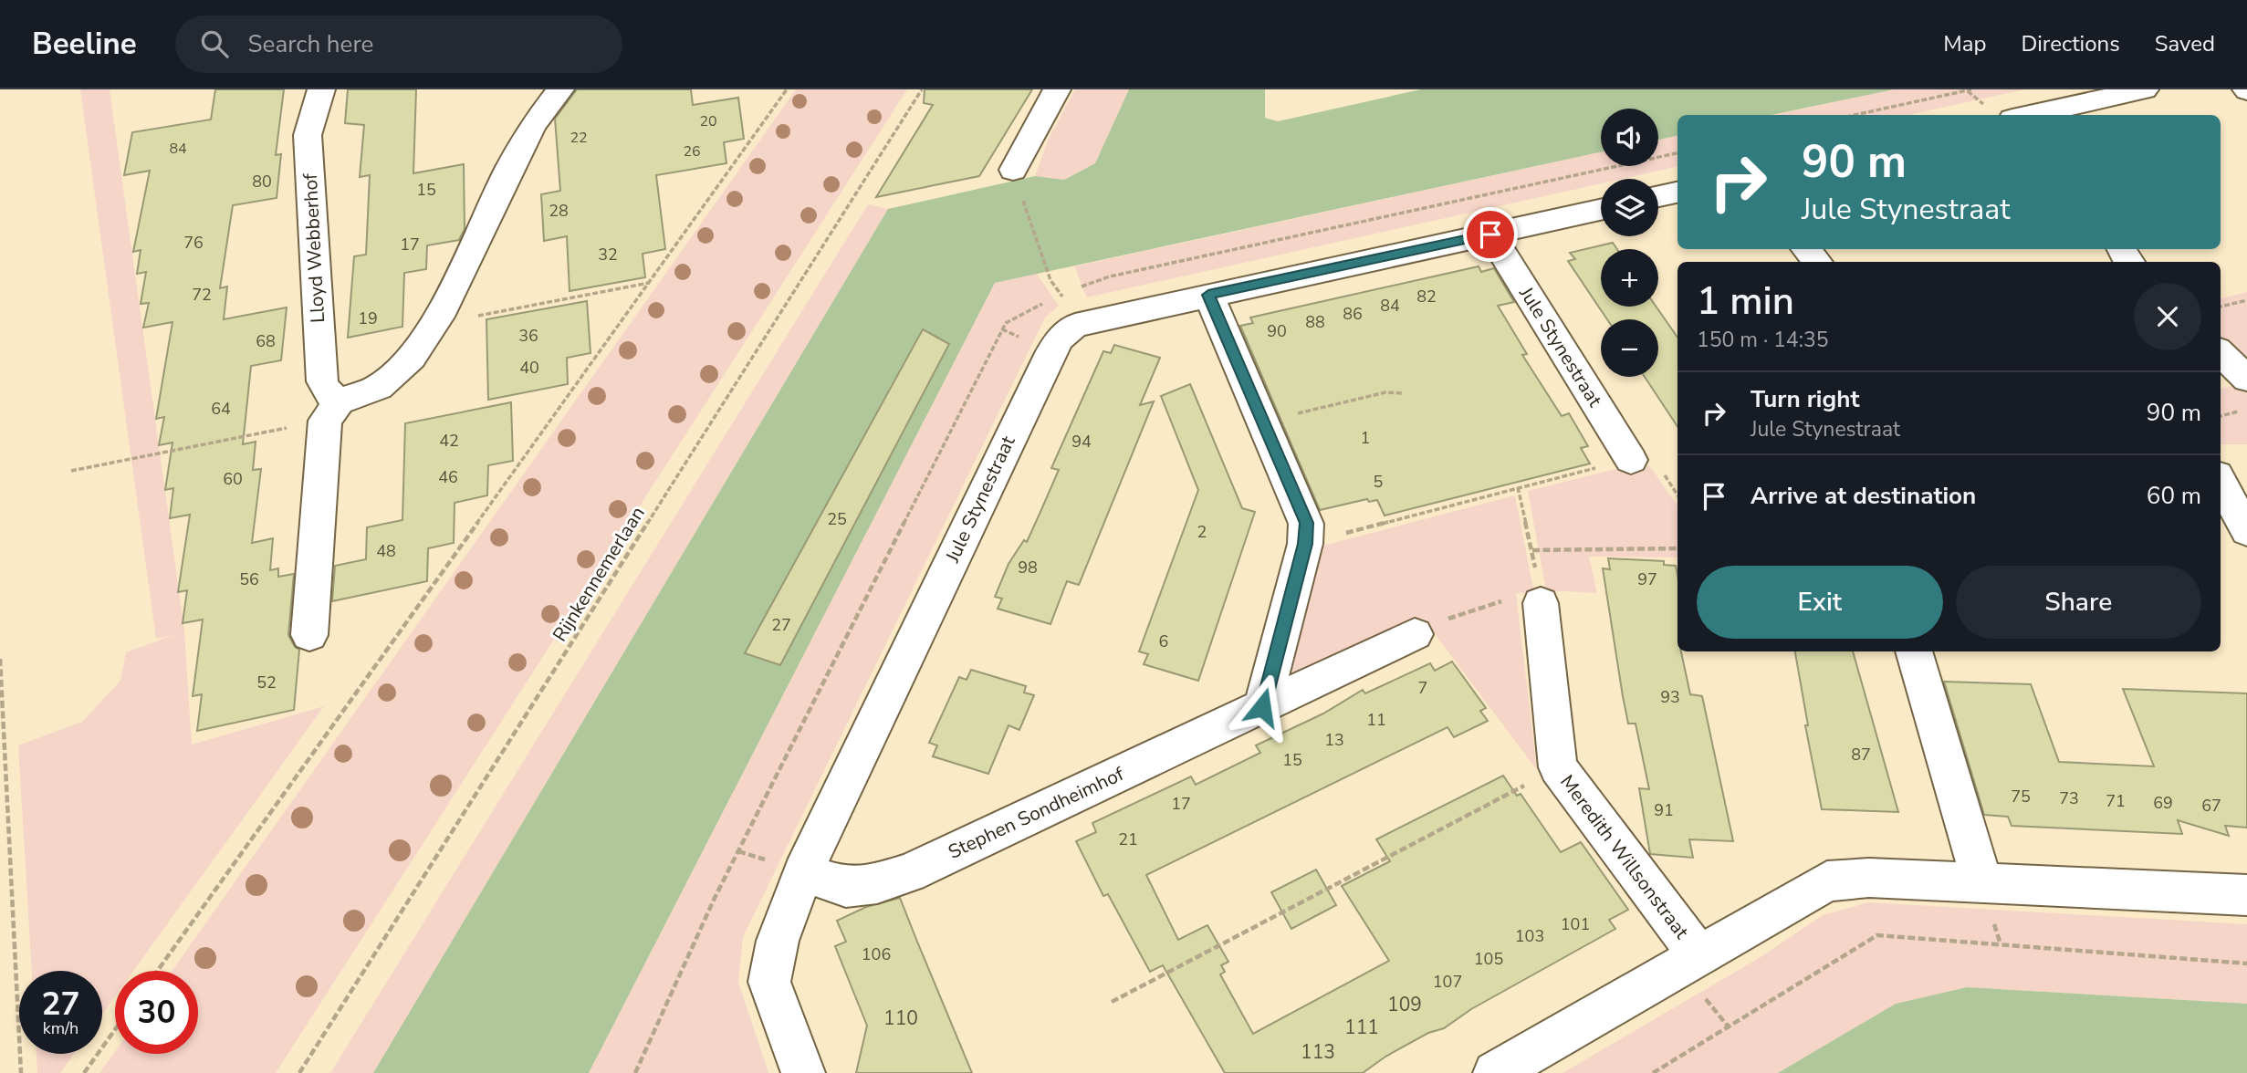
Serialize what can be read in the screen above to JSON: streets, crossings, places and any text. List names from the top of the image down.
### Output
{
  "streets": {
    "street": [
      "Lloyd Webberhof",
      "Jule Stynestraat",
      "Stephen Sondheimhof",
      "Meredith Willsonstraat"
    ],
    "path": ["Rijnkennemerlaan"]
  },
  "crossings": [
    ["Jule Stynestraat", "Stephen Sondheimhof"]
  ],
  "house_numbers": [
    "20",
    "22",
    "84",
    "26",
    "80",
    "15",
    "28",
    "76",
    "17",
    "32",
    "72",
    "82",
    "84",
    "86",
    "19",
    "88",
    "90",
    "36",
    "68",
    "40",
    "64",
    "1",
    "42",
    "94",
    "46",
    "60",
    "5",
    "25",
    "2",
    "48",
    "98",
    "56",
    "97",
    "27",
    "6",
    "52",
    "7",
    "93",
    "11",
    "13",
    "87",
    "15",
    "75",
    "73",
    "71",
    "69",
    "17",
    "67",
    "91",
    "21",
    "101",
    "103",
    "106",
    "105",
    "107",
    "109",
    "110",
    "111",
    "113"
  ],
  "page": {
    "header": "Beeline",
    "search": "Search here",
    "nav": ["Map", "Directions", "Saved"],
    "map_buttons": ["+", "−"],
    "turn": ["90 m", "Jule Stynestraat"],
    "heading": ["1 min", "150 m · 14:35"],
    "list": [
      {
        "name": "Turn right",
        "note": "Jule Stynestraat",
        "value": "90 m"
      },
      {
        "name": "Arrive at destination",
        "value": "60 m"
      }
    ],
    "buttons": ["Exit", "Share"],
    "speed": "27 km/h",
    "limit": "30"
  }
}
